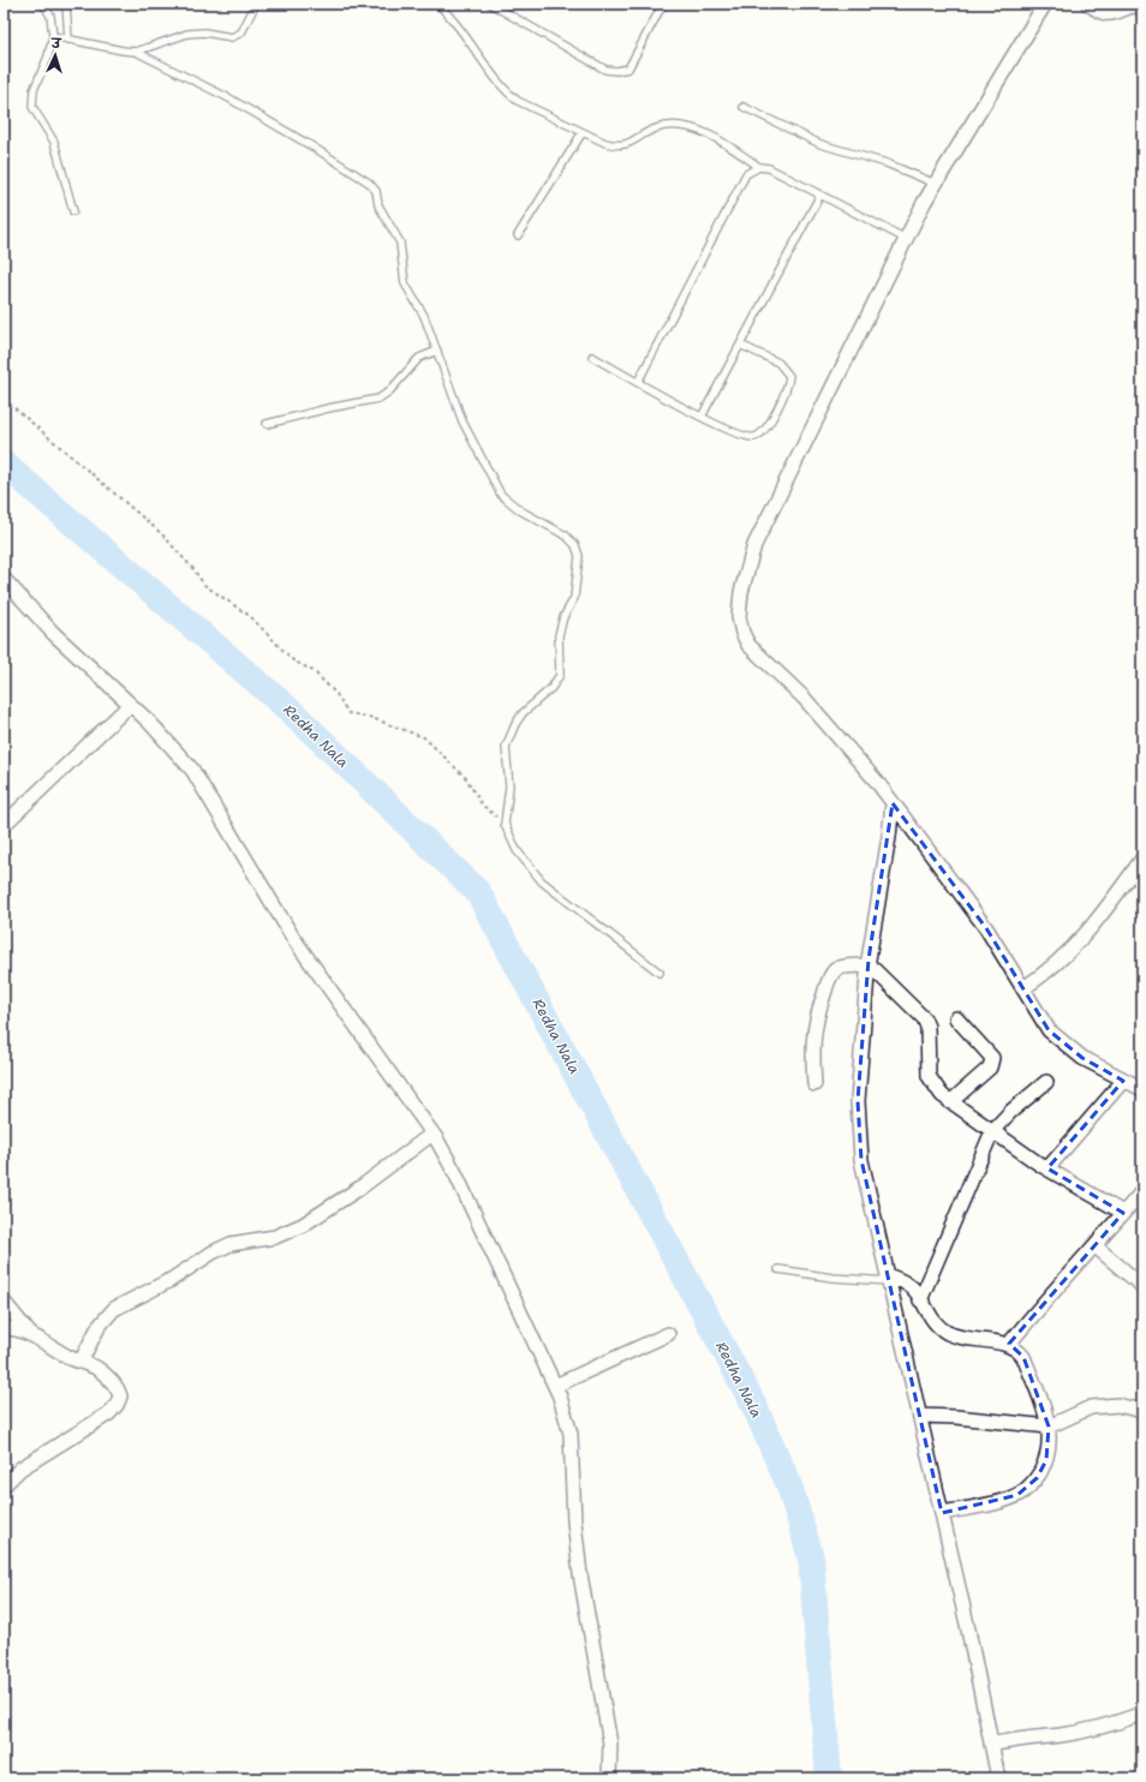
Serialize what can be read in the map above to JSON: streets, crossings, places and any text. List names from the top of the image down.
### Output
{
  "water": ["Redha Nala"],
  "north": "top"
}
